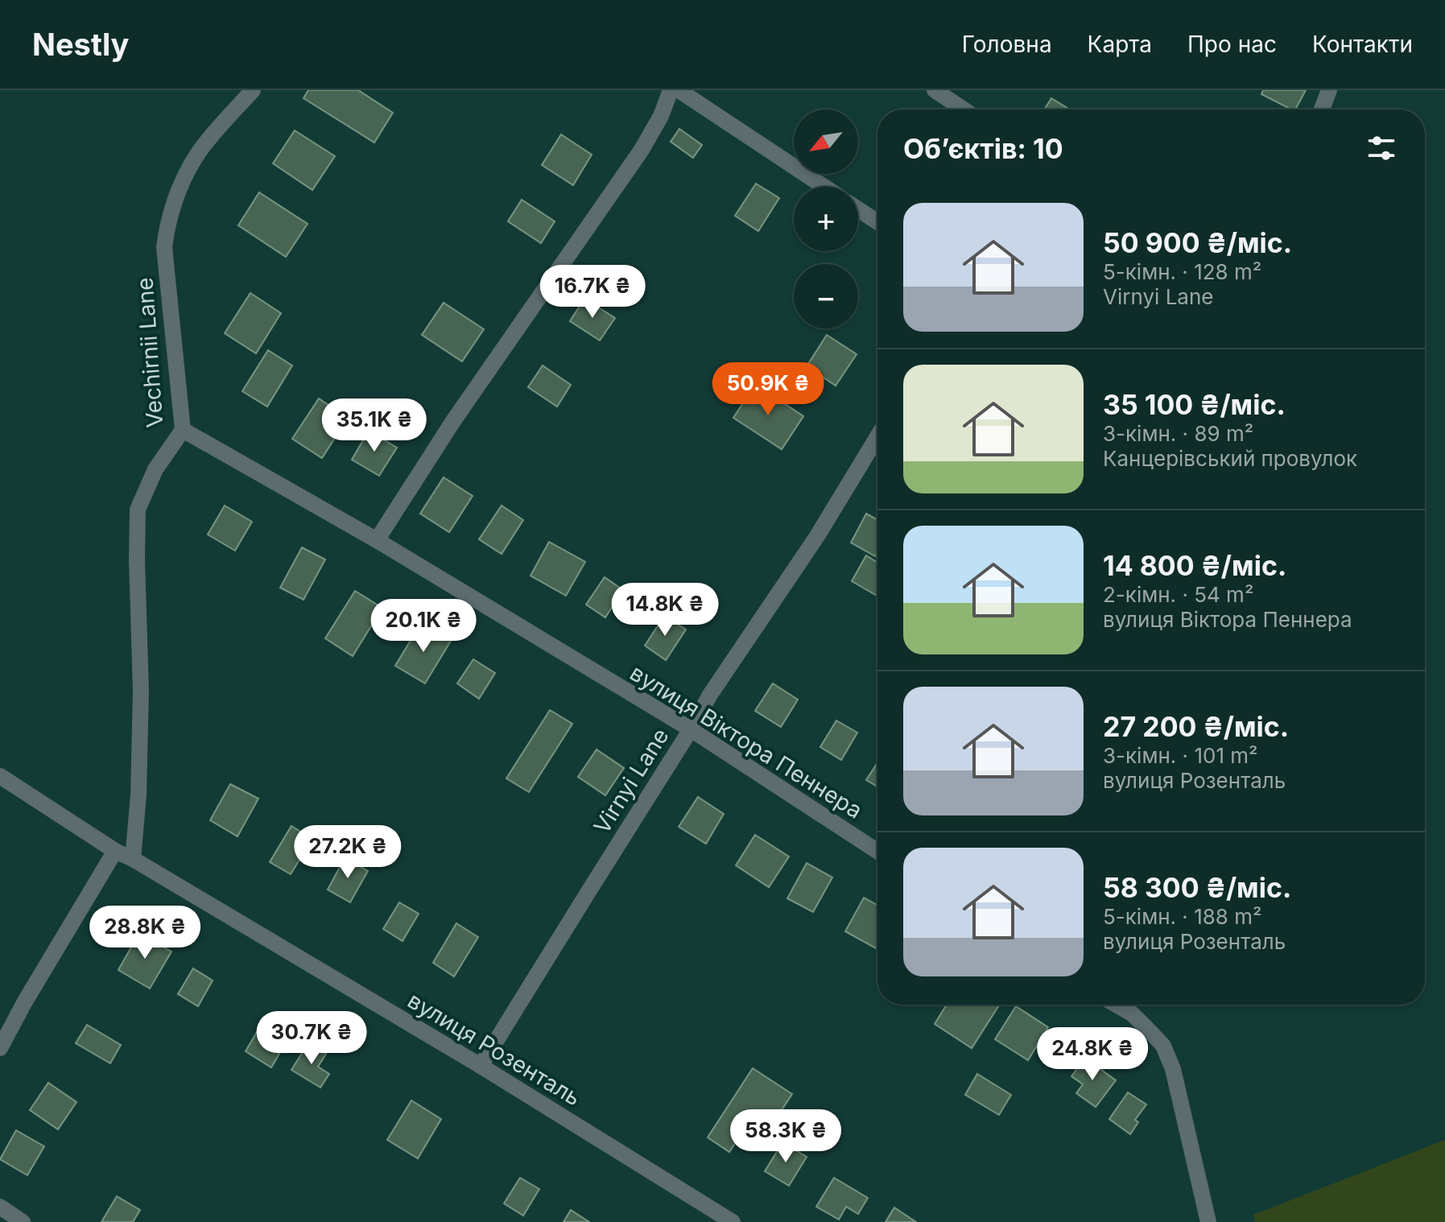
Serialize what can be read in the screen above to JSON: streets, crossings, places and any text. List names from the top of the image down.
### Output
{
  "streets": {
    "street": [
      "Vechirnii Lane",
      "вулиця Віктора Пеннера",
      "Virnyi Lane",
      "вулиця Розенталь"
    ]
  },
  "crossings": [
    ["Vechirnii Lane", "вулиця Віктора Пеннера"],
    ["Vechirnii Lane", "вулиця Розенталь"],
    ["вулиця Віктора Пеннера", "Virnyi Lane"],
    ["Virnyi Lane", "вулиця Розенталь"]
  ],
  "north": "bottom left",
  "page": {
    "header": "Nestly",
    "nav": [
      "Головна",
      "Карта",
      "Про нас",
      "Контакти"
    ],
    "map_buttons": ["+", "−"],
    "heading": "Об’єктів: 10",
    "list": [
      {
        "name": "50 900 ₴/міс.",
        "note": "5-кімн. · 128 m² · Virnyi Lane"
      },
      {
        "name": "35 100 ₴/міс.",
        "note": "3-кімн. · 89 m² · Канцерівський провулок"
      },
      {
        "name": "14 800 ₴/міс.",
        "note": "2-кімн. · 54 m² · вулиця Віктора Пеннера"
      },
      {
        "name": "27 200 ₴/міс.",
        "note": "3-кімн. · 101 m² · вулиця Розенталь"
      },
      {
        "name": "58 300 ₴/міс.",
        "note": "5-кімн. · 188 m² · вулиця Розенталь"
      }
    ],
    "price": [
      "16.7K ₴",
      "50.9K ₴",
      "35.1K ₴",
      "14.8K ₴",
      "20.1K ₴",
      "27.2K ₴",
      "28.8K ₴",
      "30.7K ₴",
      "24.8K ₴",
      "58.3K ₴"
    ]
  }
}
